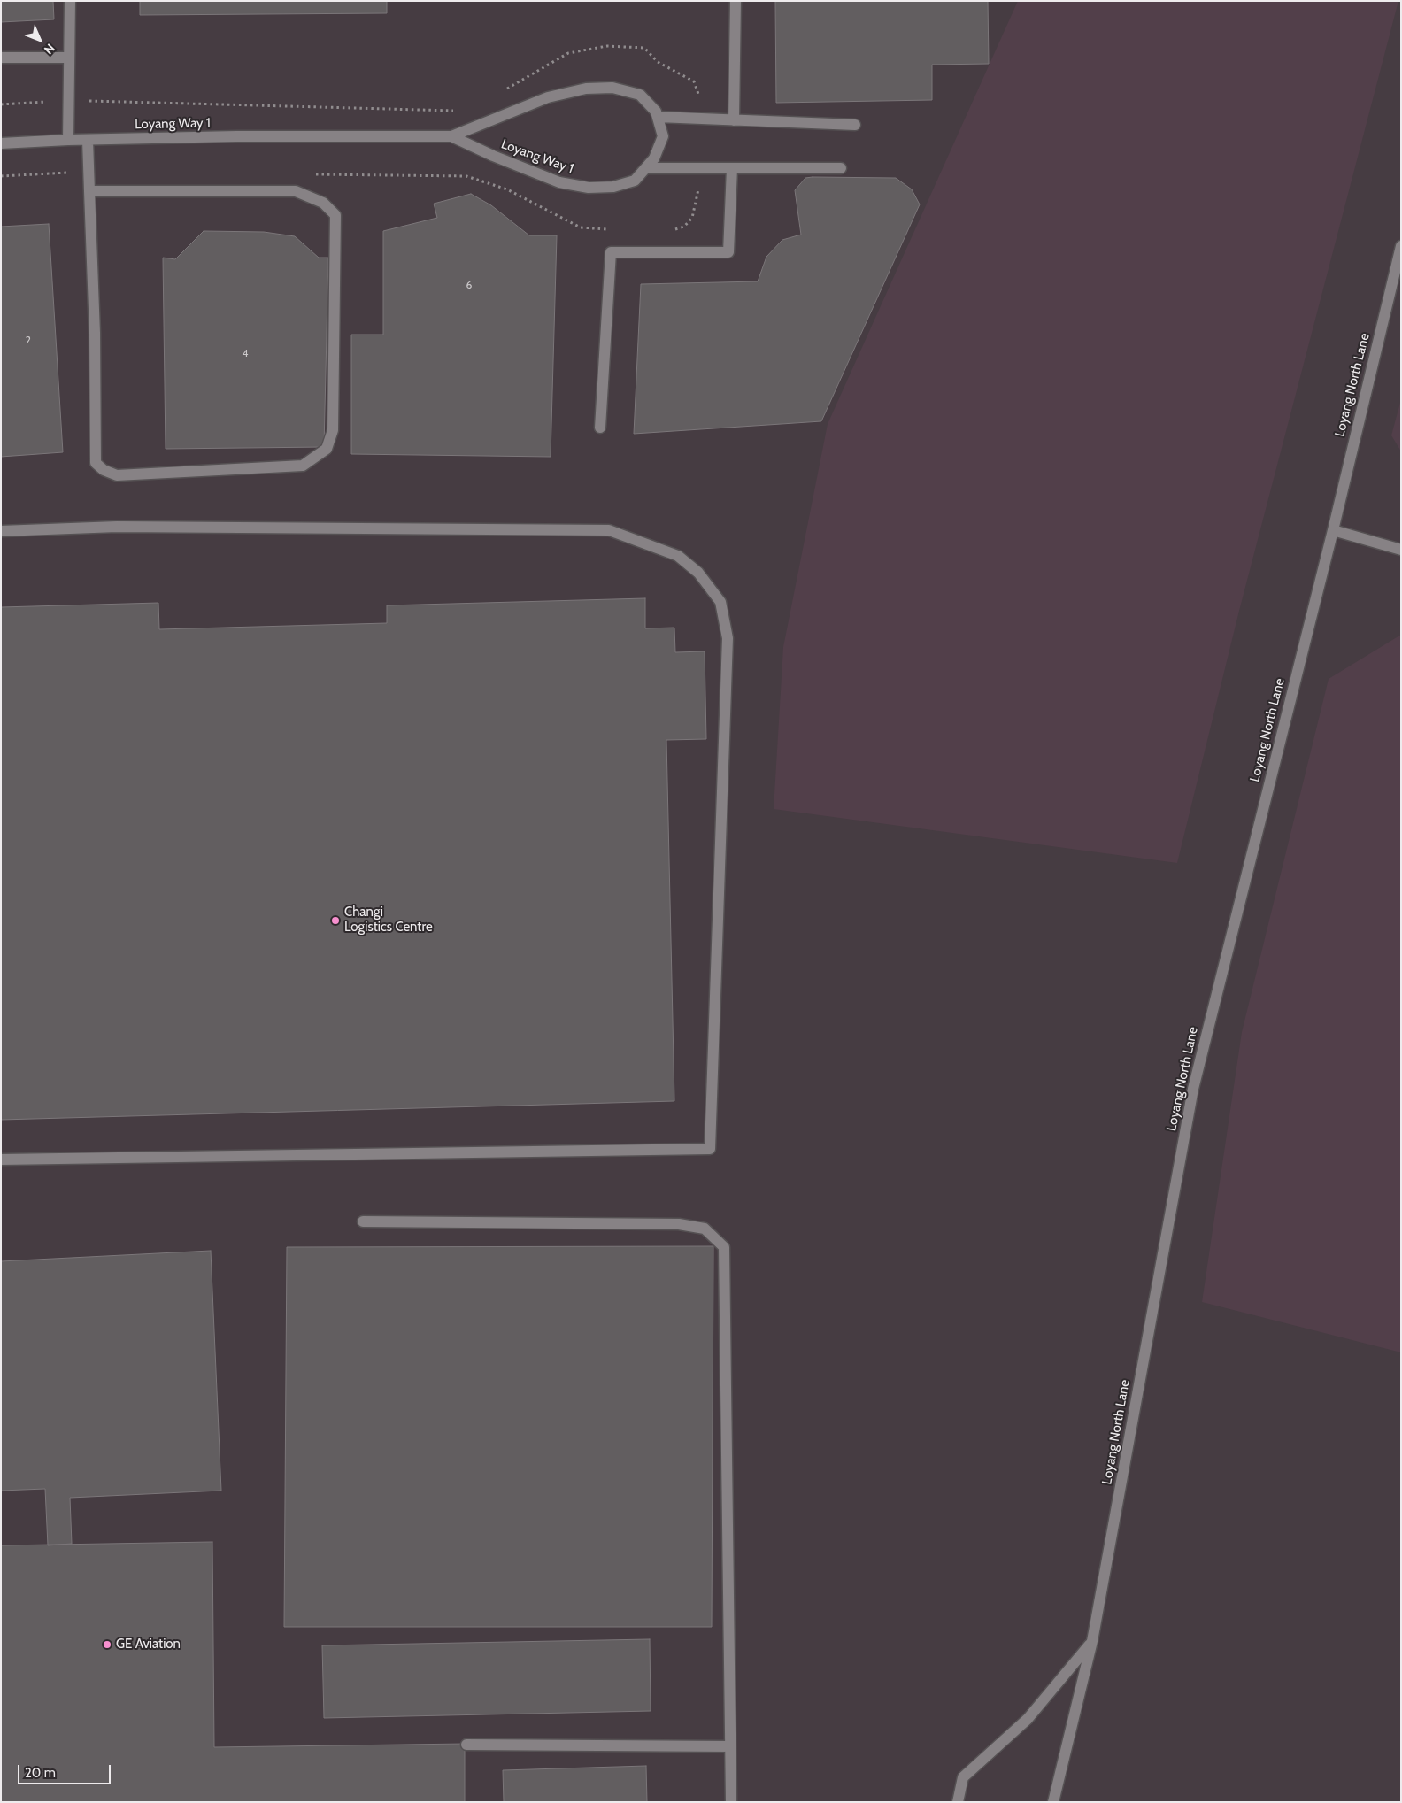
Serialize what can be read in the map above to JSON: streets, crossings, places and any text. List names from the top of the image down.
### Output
{
  "streets": {
    "street": ["Loyang Way 1", "Loyang North Lane"]
  },
  "places": ["Changi Logistics Centre", "GE Aviation"],
  "house_numbers": ["6", "2", "4"],
  "scale_bar": "20 m",
  "north": "bottom right"
}
